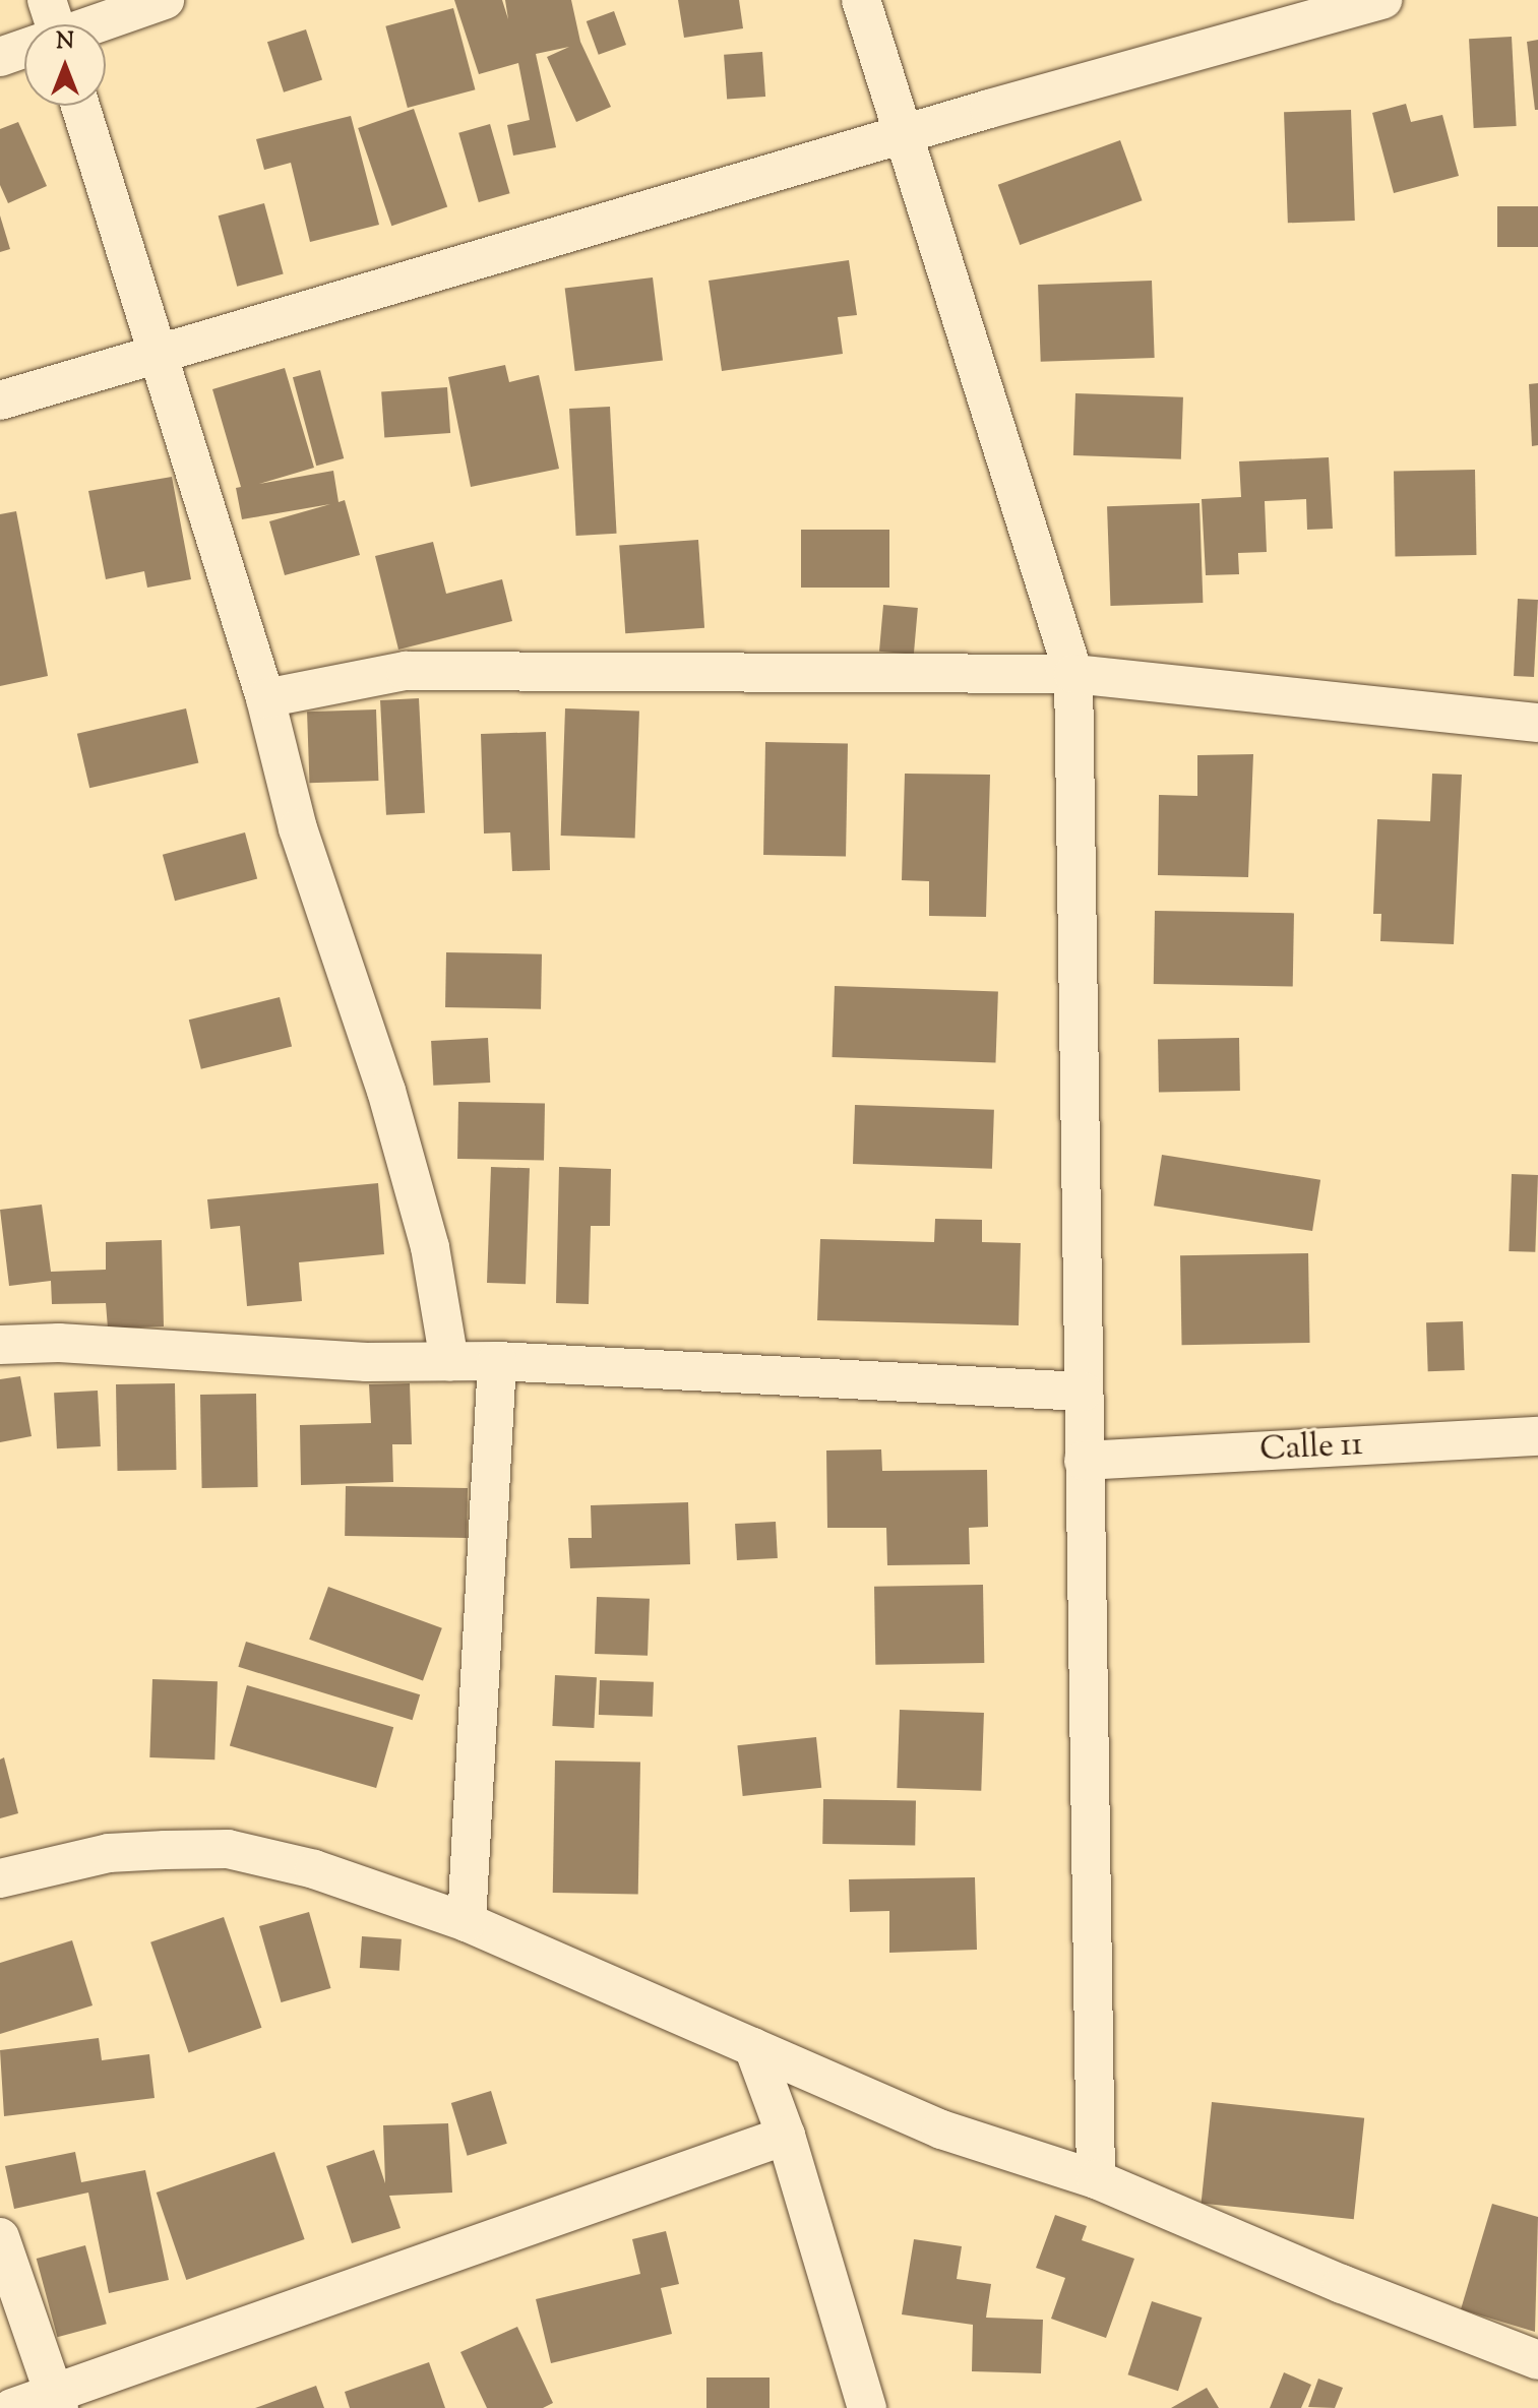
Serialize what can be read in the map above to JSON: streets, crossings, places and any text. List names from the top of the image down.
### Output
{
  "streets": {
    "street": ["Calle 11"]
  },
  "north": "top"
}
